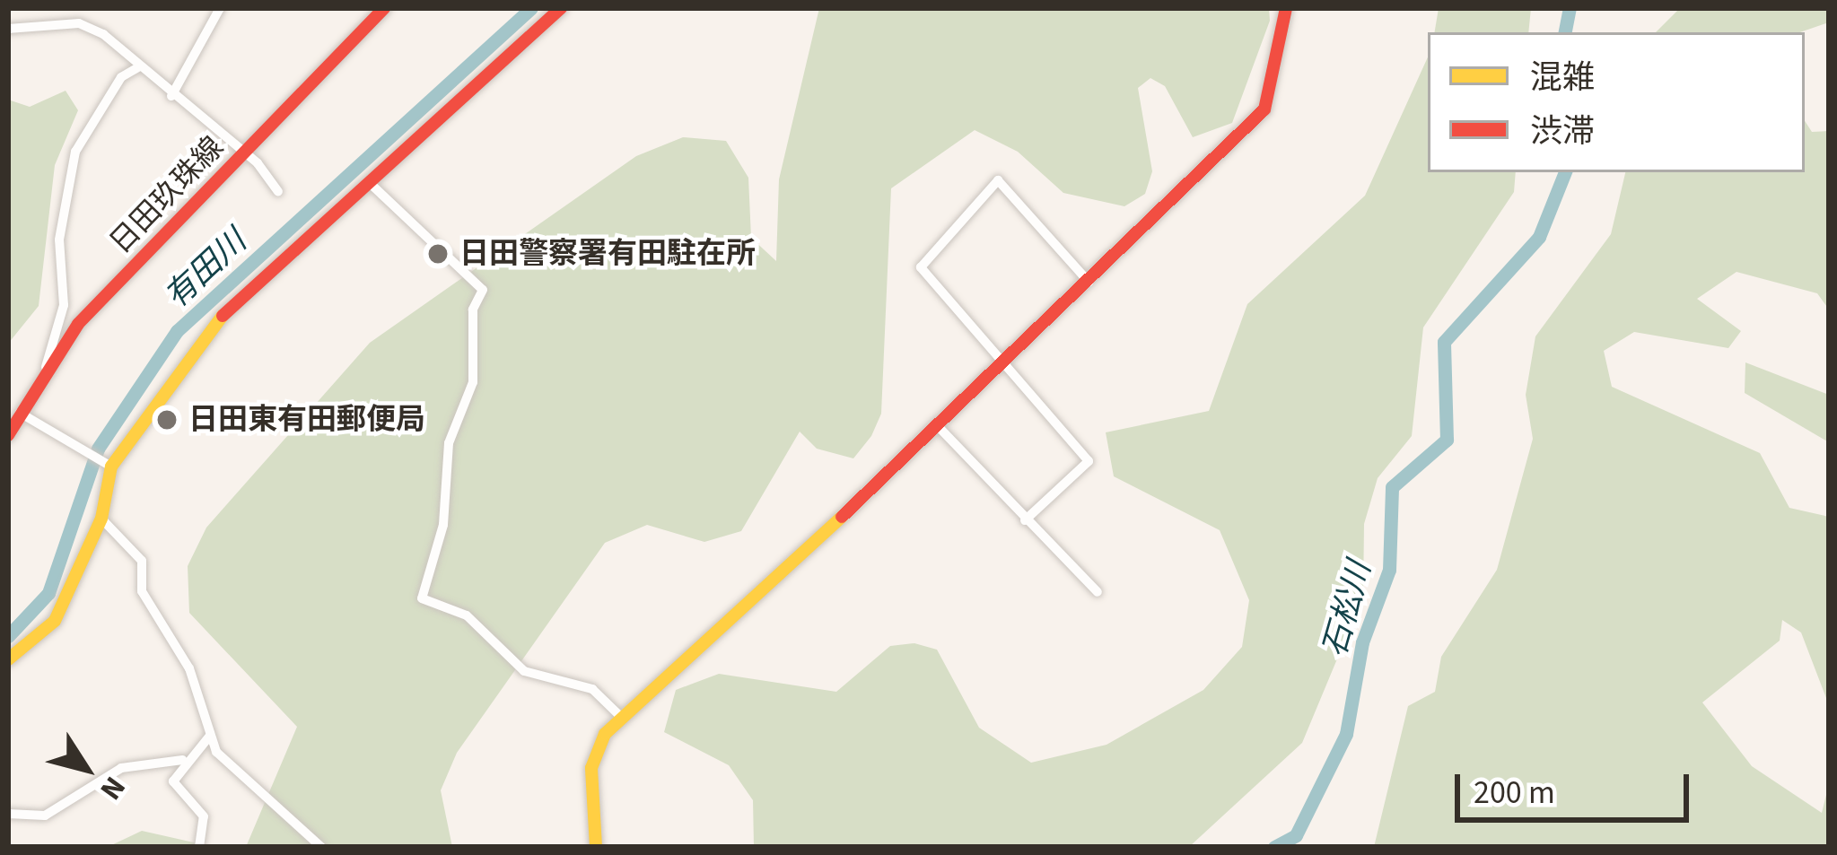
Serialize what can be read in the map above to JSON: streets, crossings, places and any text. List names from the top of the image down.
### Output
{
  "streets": {
    "street": ["日田玖珠線"]
  },
  "water": ["有田川", "石松川"],
  "places": ["日田警察署有田駐在所", "日田東有田郵便局"],
  "legend": ["混雑", "渋滞"],
  "scale_bar": "200 m",
  "north": "bottom right"
}
